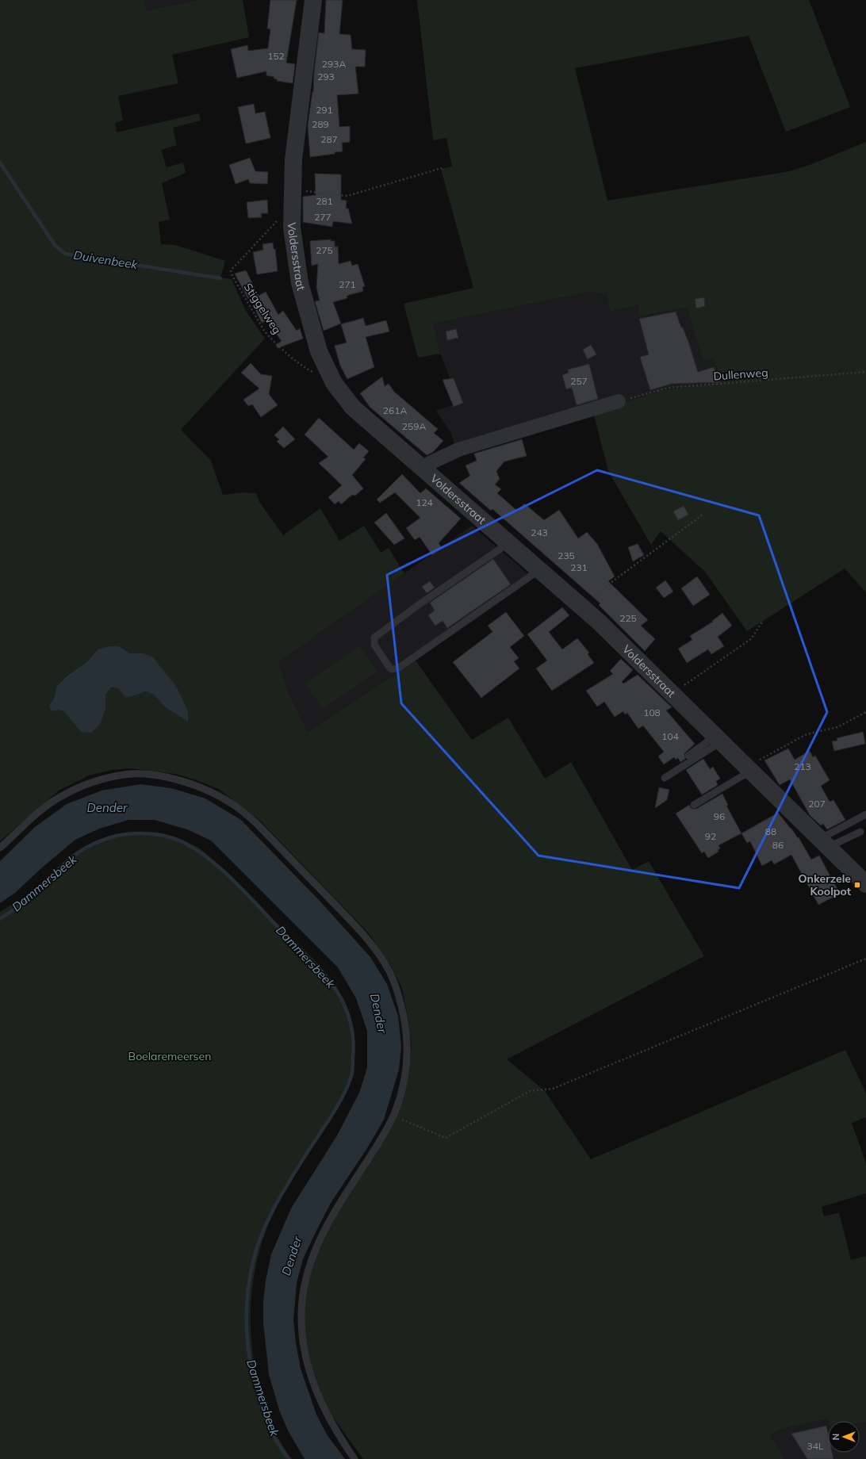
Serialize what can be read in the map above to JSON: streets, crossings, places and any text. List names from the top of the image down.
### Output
{
  "streets": {
    "street": ["Voldersstraat"],
    "path": ["Stiggelweg", "Dullenweg"]
  },
  "crossings": [
    ["Voldersstraat", "Stiggelweg"],
    ["Voldersstraat", "Dullenweg"]
  ],
  "water": ["Duivenbeek", "Dender", "Dammersbeek"],
  "parks": ["Boelaremeersen"],
  "places": {
    "transit": ["Onkerzele Koolpot"]
  },
  "house_numbers": [
    "152",
    "293A",
    "293",
    "291",
    "289",
    "287",
    "281",
    "277",
    "275",
    "271",
    "257",
    "261A",
    "259A",
    "124",
    "243",
    "235",
    "231",
    "225",
    "108",
    "104",
    "213",
    "207",
    "96",
    "88",
    "92",
    "86",
    "34L"
  ],
  "north": "left"
}
